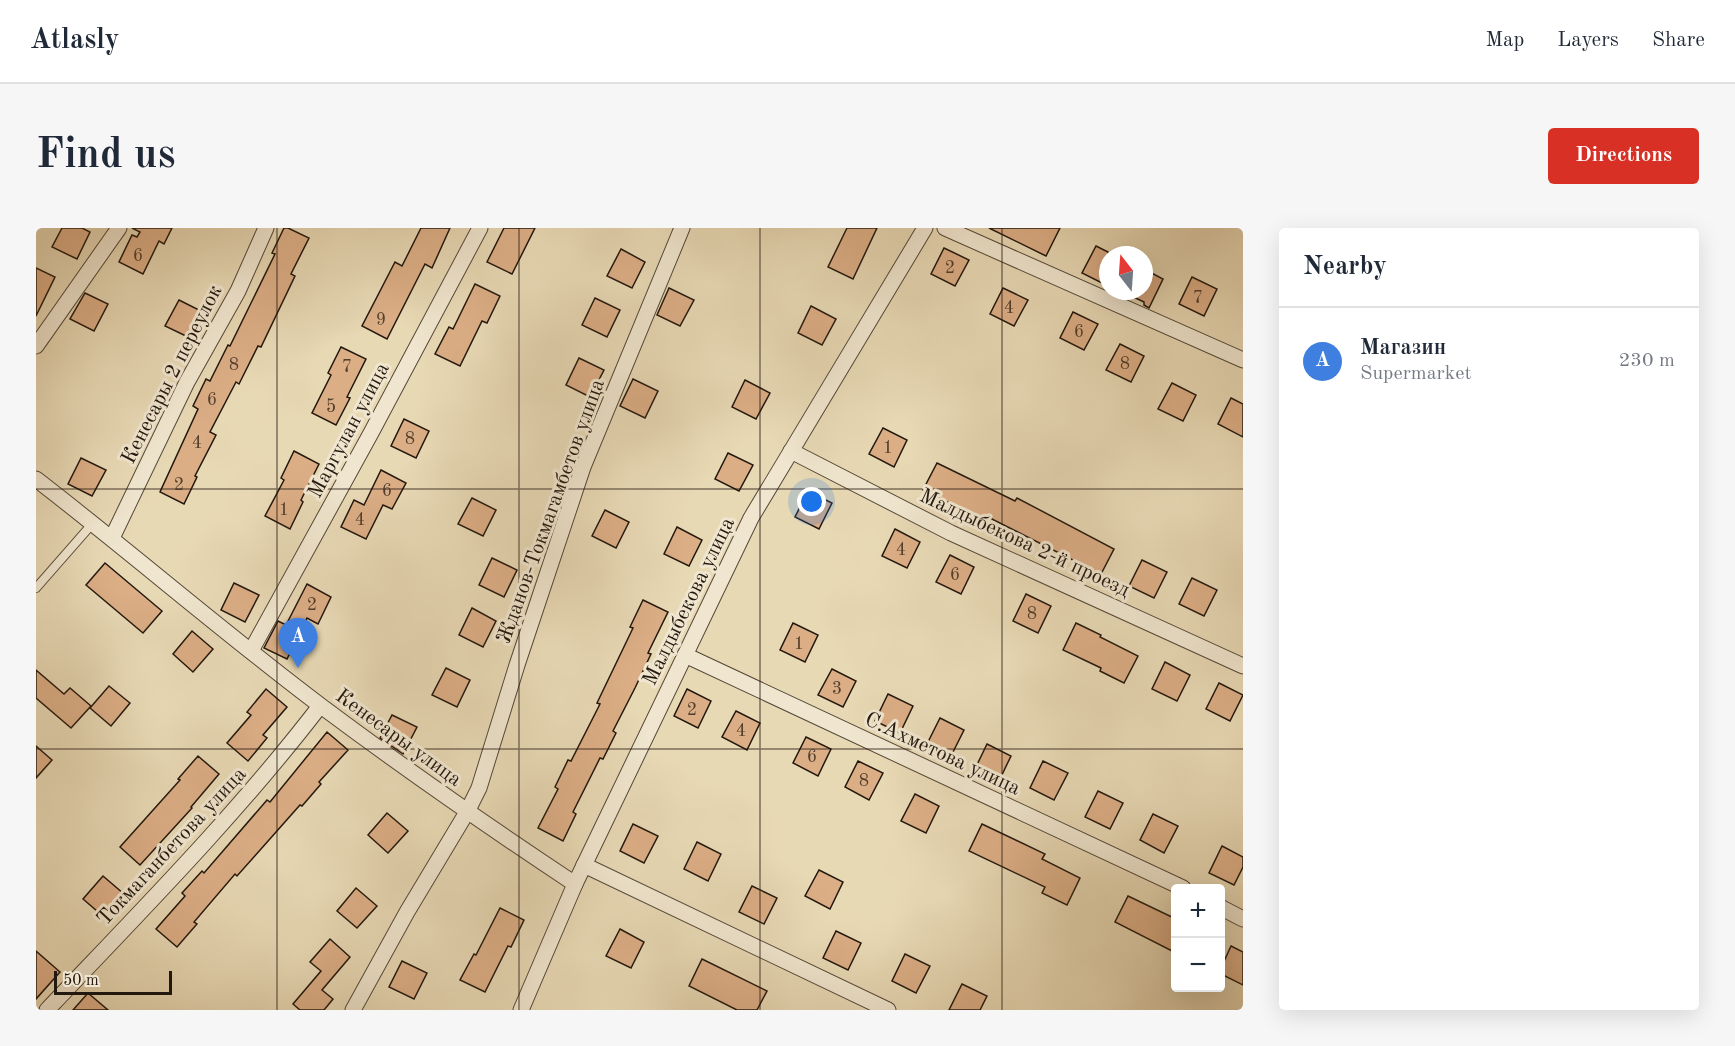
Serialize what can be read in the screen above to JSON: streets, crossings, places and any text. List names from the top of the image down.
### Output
{
  "streets": {
    "street": [
      "Кенесары 2 переулок",
      "Маргулан улица",
      "Жданов-Токмагамбетов улица",
      "Малдыбекова 2-й проезд",
      "Малдыбекова улица",
      "Кенесары улица",
      "С.Ахметова улица",
      "Токмаганбетова улица"
    ]
  },
  "crossings": [
    ["Кенесары 2 переулок", "Кенесары улица"],
    ["Маргулан улица", "Кенесары улица"],
    ["Жданов-Токмагамбетов улица", "Кенесары улица"],
    ["Малдыбекова 2-й проезд", "Малдыбекова улица"],
    ["Малдыбекова улица", "Кенесары улица"],
    ["Малдыбекова улица", "С.Ахметова улица"],
    ["Кенесары улица", "Токмаганбетова улица"]
  ],
  "house_numbers": [
    "6",
    "2",
    "7",
    "4",
    "9",
    "6",
    "8",
    "8",
    "7",
    "6",
    "5",
    "8",
    "4",
    "1",
    "2",
    "6",
    "1",
    "4",
    "4",
    "6",
    "2",
    "8",
    "1",
    "3",
    "2",
    "4",
    "6",
    "8"
  ],
  "scale_bar": "50 m",
  "north": "top",
  "page": {
    "header": "Atlasly",
    "nav": ["Map", "Layers", "Share"],
    "buttons": "Directions",
    "title": "Find us",
    "heading": "Nearby",
    "list": [
      {
        "mark": "A",
        "name": "Магазин",
        "note": "Supermarket",
        "value": "230 m"
      }
    ],
    "pins": "A",
    "map_buttons": ["+", "−"],
    "scale": "50 m"
  }
}
